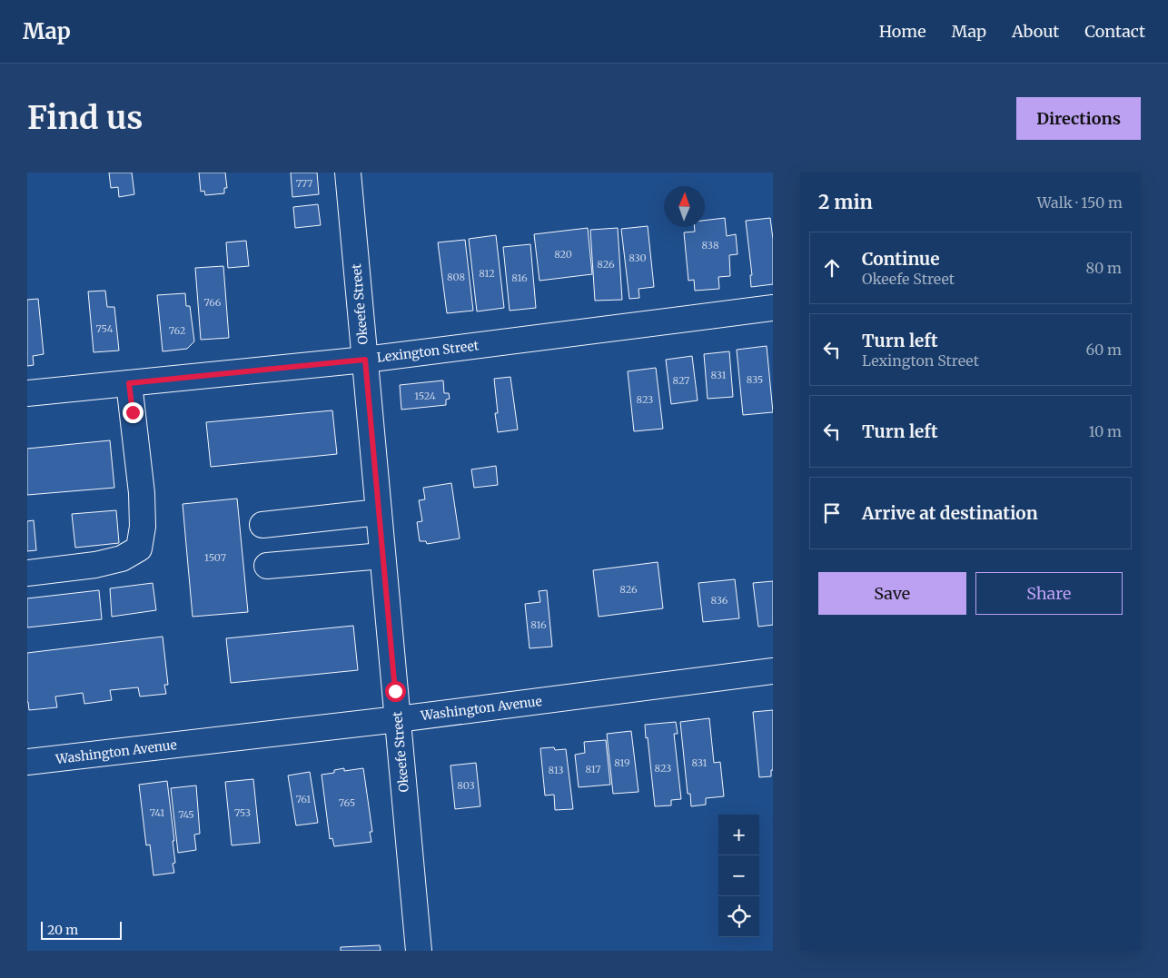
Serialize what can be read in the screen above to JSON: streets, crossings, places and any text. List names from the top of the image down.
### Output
{
  "streets": {
    "street": ["Okeefe Street", "Lexington Street", "Washington Avenue"]
  },
  "crossings": [
    ["Okeefe Street", "Lexington Street"],
    ["Okeefe Street", "Washington Avenue"]
  ],
  "house_numbers": [
    "777",
    "838",
    "820",
    "830",
    "826",
    "812",
    "808",
    "816",
    "766",
    "754",
    "762",
    "831",
    "835",
    "827",
    "1524",
    "823",
    "1507",
    "826",
    "836",
    "816",
    "819",
    "831",
    "823",
    "817",
    "813",
    "803",
    "761",
    "765",
    "741",
    "753",
    "745"
  ],
  "scale_bar": "20 m",
  "north": "top",
  "page": {
    "header": "Map",
    "nav": [
      "Home",
      "Map",
      "About",
      "Contact"
    ],
    "buttons": [
      "Directions",
      ["Save", "Share"]
    ],
    "title": "Find us",
    "heading": ["2 min", "Walk · 150 m"],
    "list": [
      ["Continue", "Okeefe Street", "80 m"],
      ["Turn left", "Lexington Street", "60 m"],
      ["Turn left", "10 m"],
      "Arrive at destination"
    ],
    "map_buttons": ["+", "−"],
    "scale": "20 m"
  }
}
